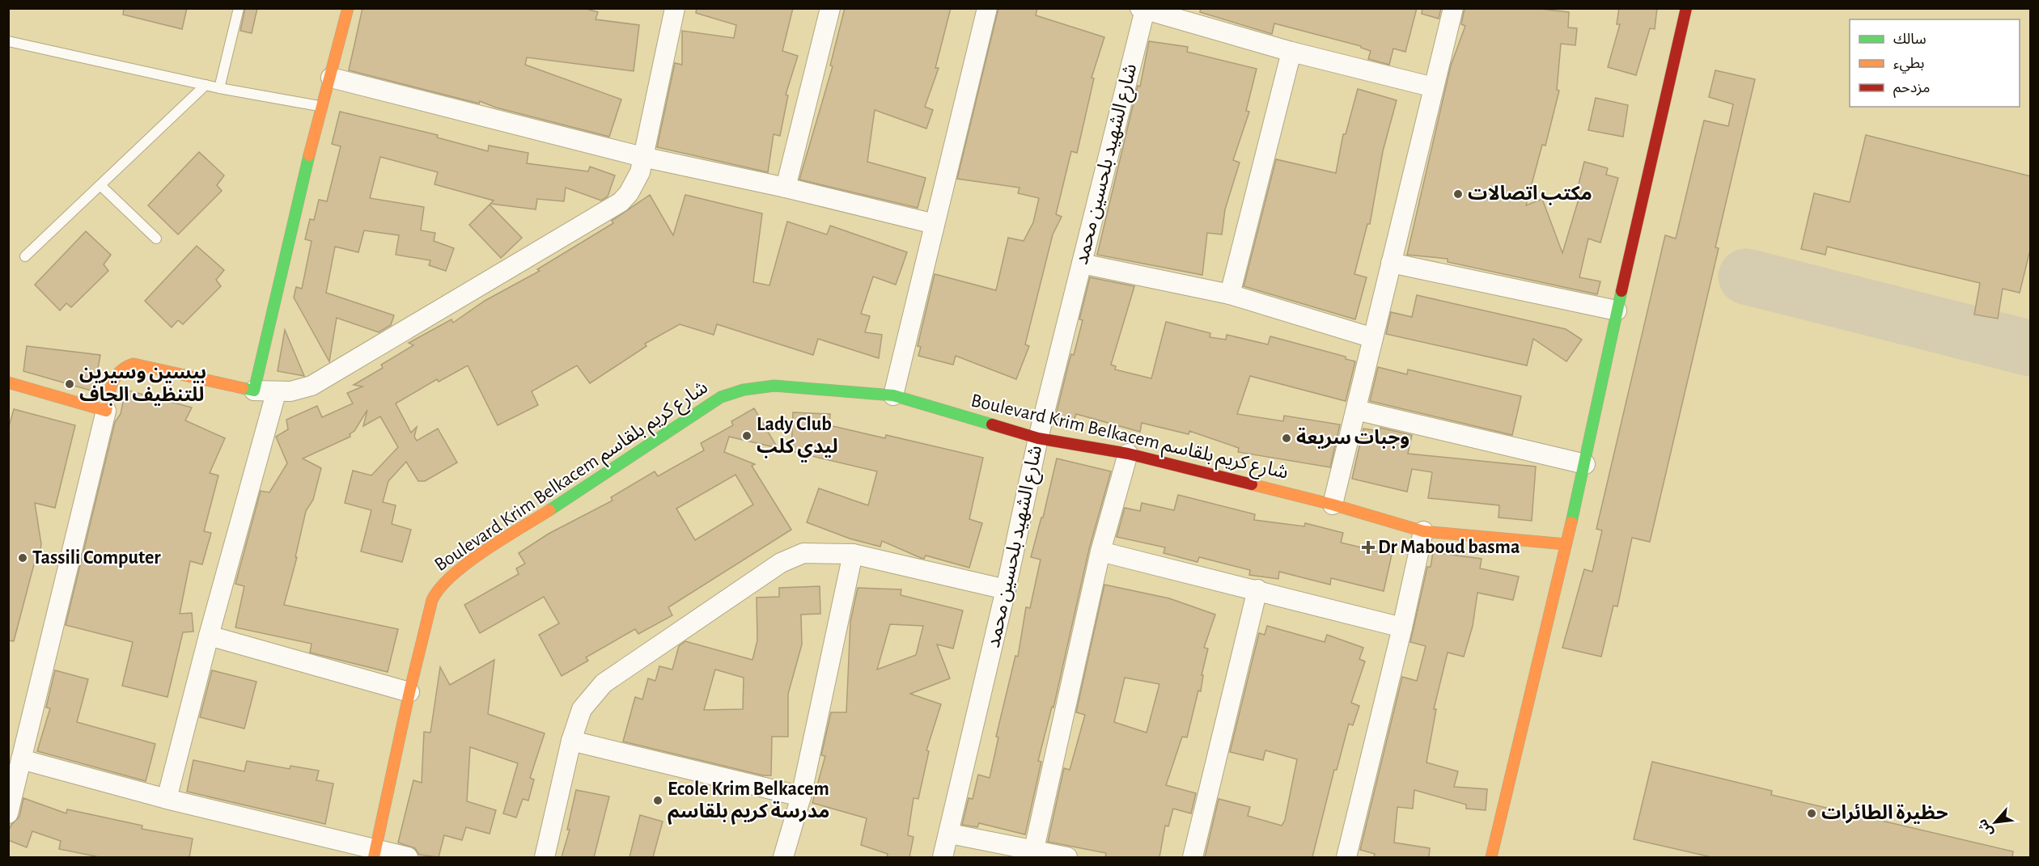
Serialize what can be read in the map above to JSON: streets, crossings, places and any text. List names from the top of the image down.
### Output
{
  "streets": {
    "street": ["شارع الشهيد بلحسين محمد", "Boulevard Krim Belkacem شارع كريم بلقاسم"]
  },
  "crossings": [
    ["شارع الشهيد بلحسين محمد", "Boulevard Krim Belkacem شارع كريم بلقاسم"]
  ],
  "places": {
    "other": [
      "مكتب اتصالات",
      "بيسين وسيرين للتنظيف الجاف",
      "Lady Club ليدي كلب",
      "وجبات سريعة",
      "Tassili Computer",
      "Ecole Krim Belkacem مدرسة كريم بلقاسم",
      "حظيرة الطائرات"
    ],
    "health": ["Dr Maboud basma"]
  },
  "legend": ["سالك", "بطيء", "مزدحم"],
  "north": "bottom left"
}
